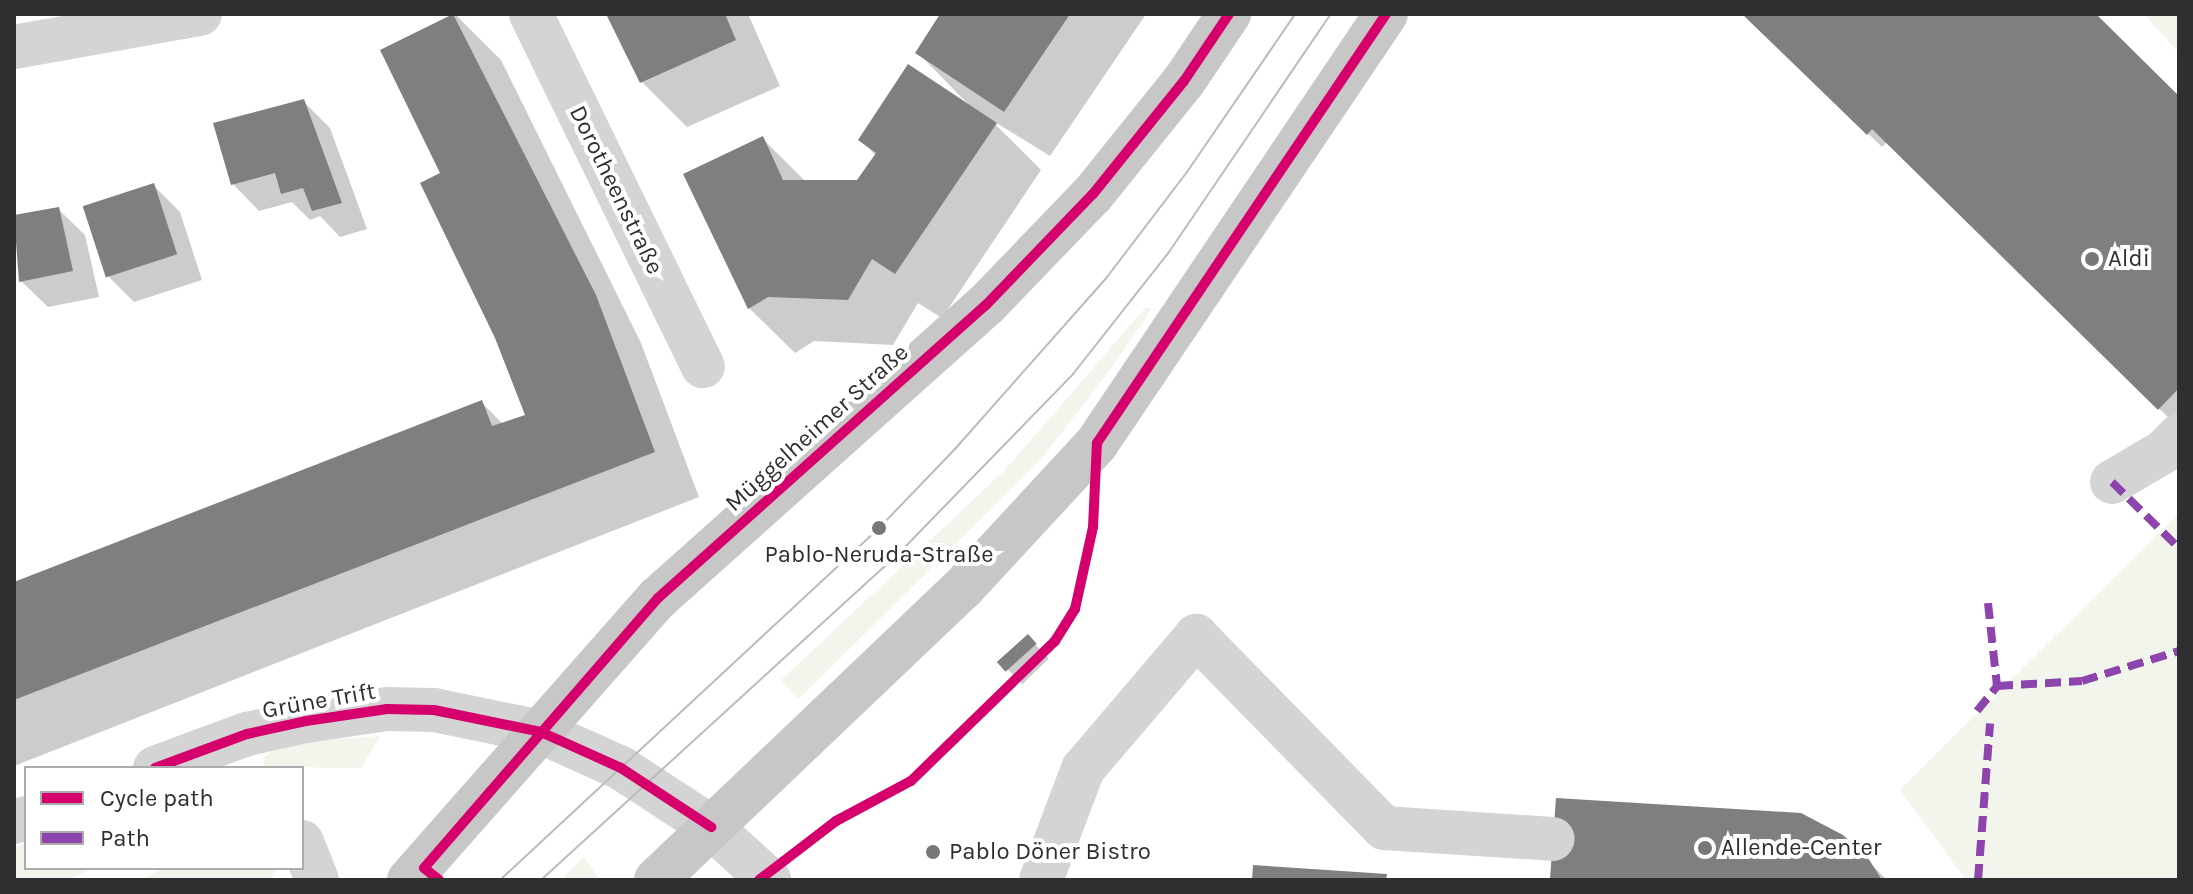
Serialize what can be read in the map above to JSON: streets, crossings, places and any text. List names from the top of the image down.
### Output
{
  "streets": {
    "main road": ["Müggelheimer Straße"],
    "street": ["Dorotheenstraße", "Grüne Trift"]
  },
  "crossings": [
    ["Müggelheimer Straße", "Grüne Trift"]
  ],
  "places": [
    "Aldi",
    "Pablo-Neruda-Straße",
    "Allende-Center",
    "Pablo Döner Bistro"
  ],
  "legend": ["Cycle path", "Path"]
}
